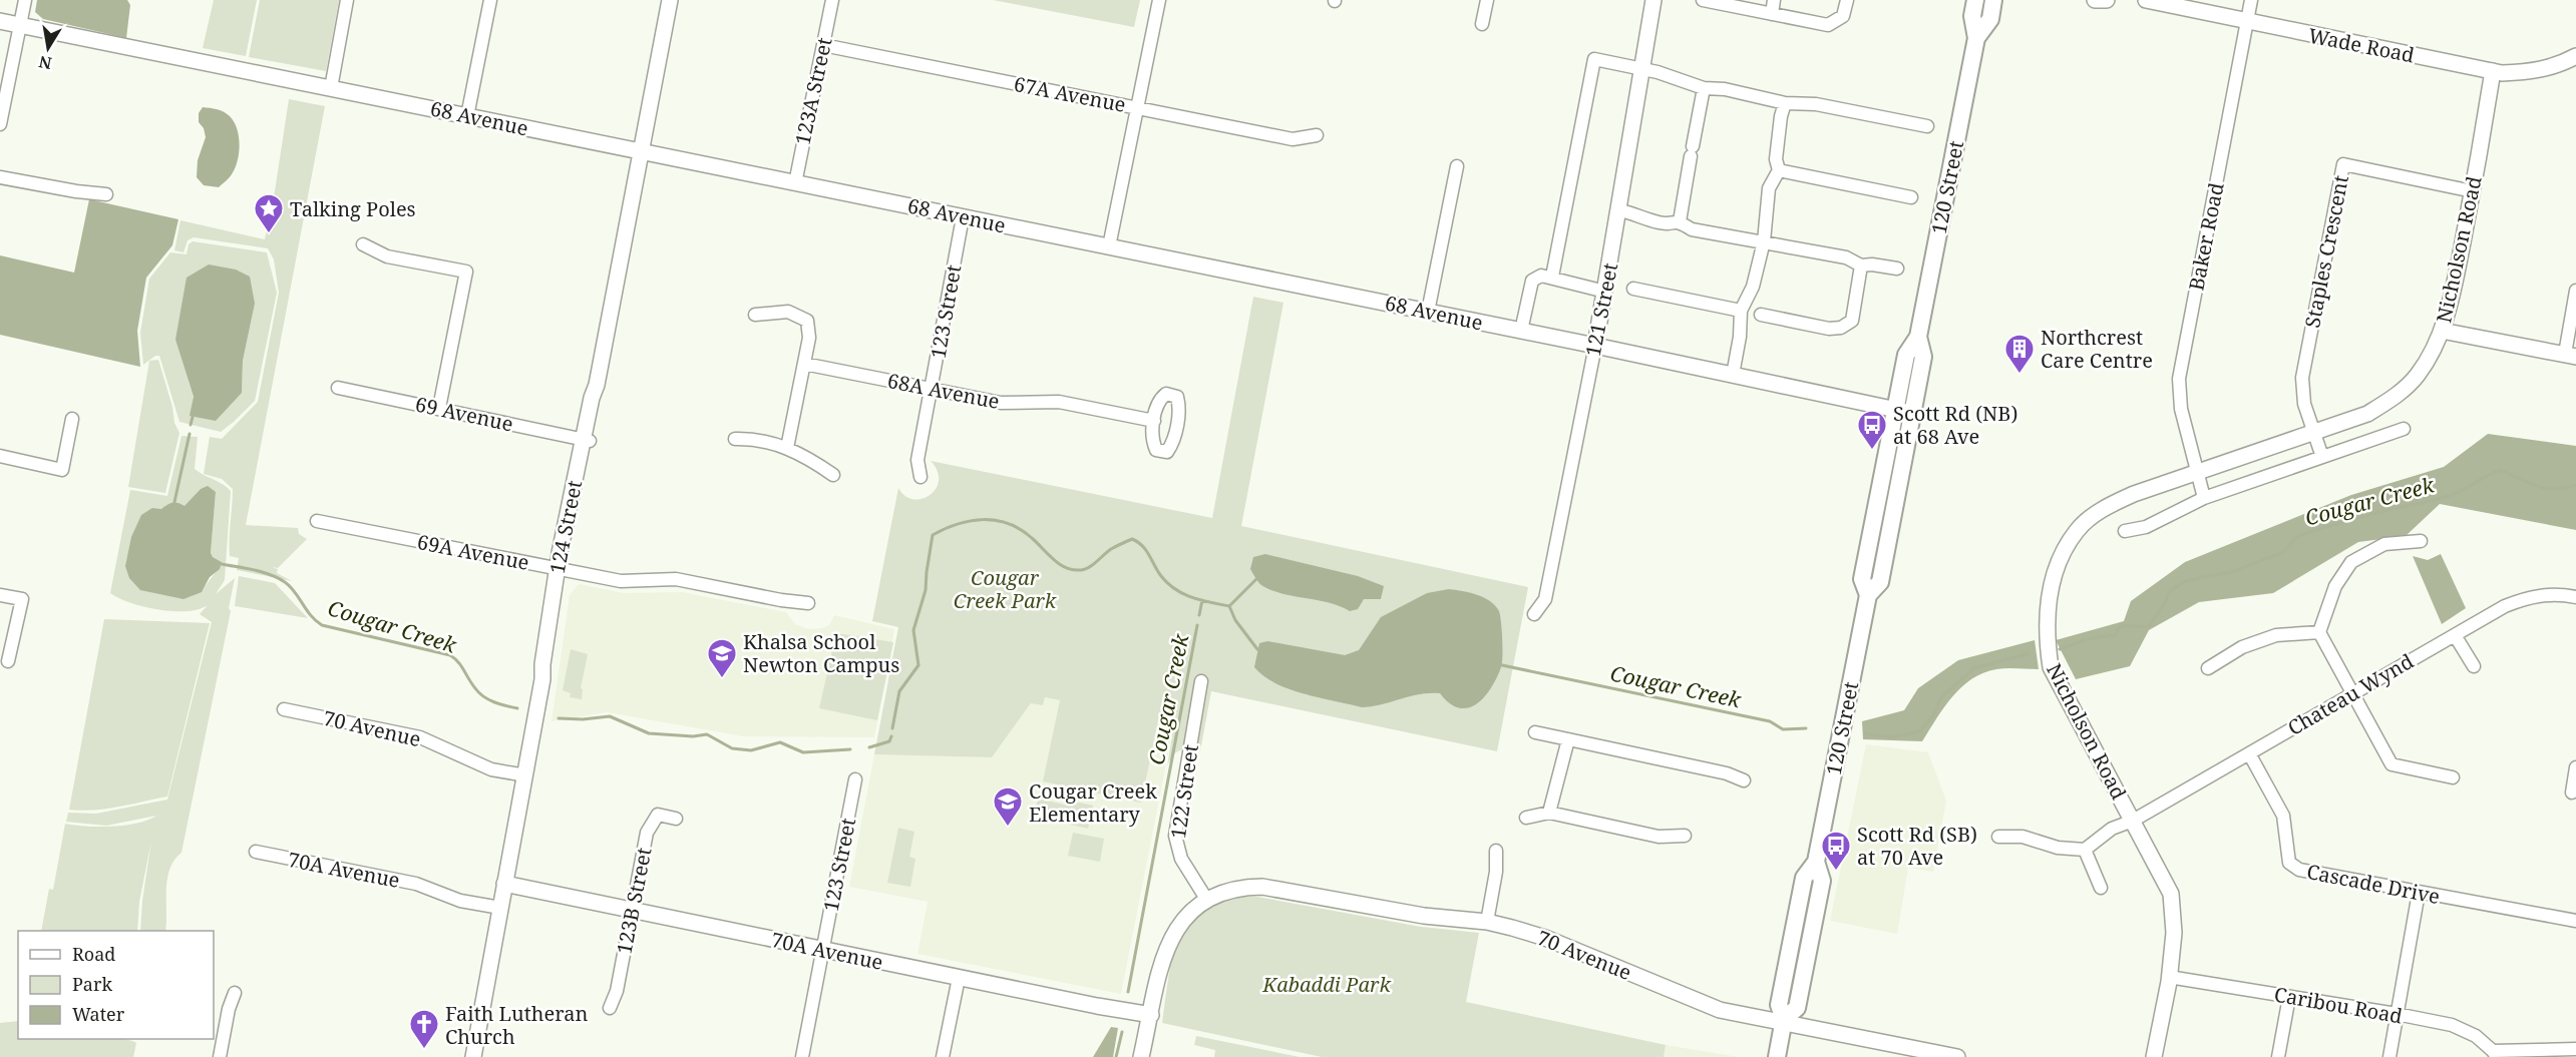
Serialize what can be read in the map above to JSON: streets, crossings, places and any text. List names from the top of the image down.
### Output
{
  "streets": {
    "main road": ["120 Street"],
    "street": [
      "Wade Road",
      "123A Street",
      "67A Avenue",
      "68 Avenue",
      "Baker Road",
      "Nicholson Road",
      "Staples Crescent",
      "121 Street",
      "123 Street",
      "68A Avenue",
      "69 Avenue",
      "124 Street",
      "69A Avenue",
      "Chateau Wynd",
      "70 Avenue",
      "122 Street",
      "70A Avenue",
      "Cascade Drive",
      "123B Street",
      "Caribou Road"
    ]
  },
  "crossings": [
    ["Wade Road", "Baker Road"],
    ["Wade Road", "Nicholson Road"],
    ["123A Street", "67A Avenue"],
    ["123A Street", "68 Avenue"],
    ["68 Avenue", "120 Street"],
    ["68 Avenue", "121 Street"],
    ["68 Avenue", "123 Street"],
    ["68 Avenue", "124 Street"],
    ["120 Street", "70 Avenue"],
    ["Baker Road", "Nicholson Road"],
    ["Nicholson Road", "Staples Crescent"],
    ["Nicholson Road", "Chateau Wynd"],
    ["Nicholson Road", "Caribou Road"],
    ["123 Street", "68A Avenue"],
    ["123 Street", "70A Avenue"],
    ["69 Avenue", "124 Street"],
    ["124 Street", "69A Avenue"],
    ["124 Street", "70 Avenue"],
    ["124 Street", "70A Avenue"],
    ["Chateau Wynd", "Cascade Drive"],
    ["70 Avenue", "122 Street"],
    ["70A Avenue", "123B Street"]
  ],
  "water": ["Cougar Creek"],
  "parks": ["Cougar Creek Park", "Kabaddi Park"],
  "places": {
    "place": ["Talking Poles"],
    "building": ["Northcrest Care Centre"],
    "bus stop": ["Scott Rd (NB) at 68 Ave", "Scott Rd (SB) at 70 Ave"],
    "school or university": ["Khalsa School Newton Campus", "Cougar Creek Elementary"],
    "church": ["Faith Lutheran Church"]
  },
  "legend": ["Road", "Park", "Water"],
  "north": "bottom"
}
